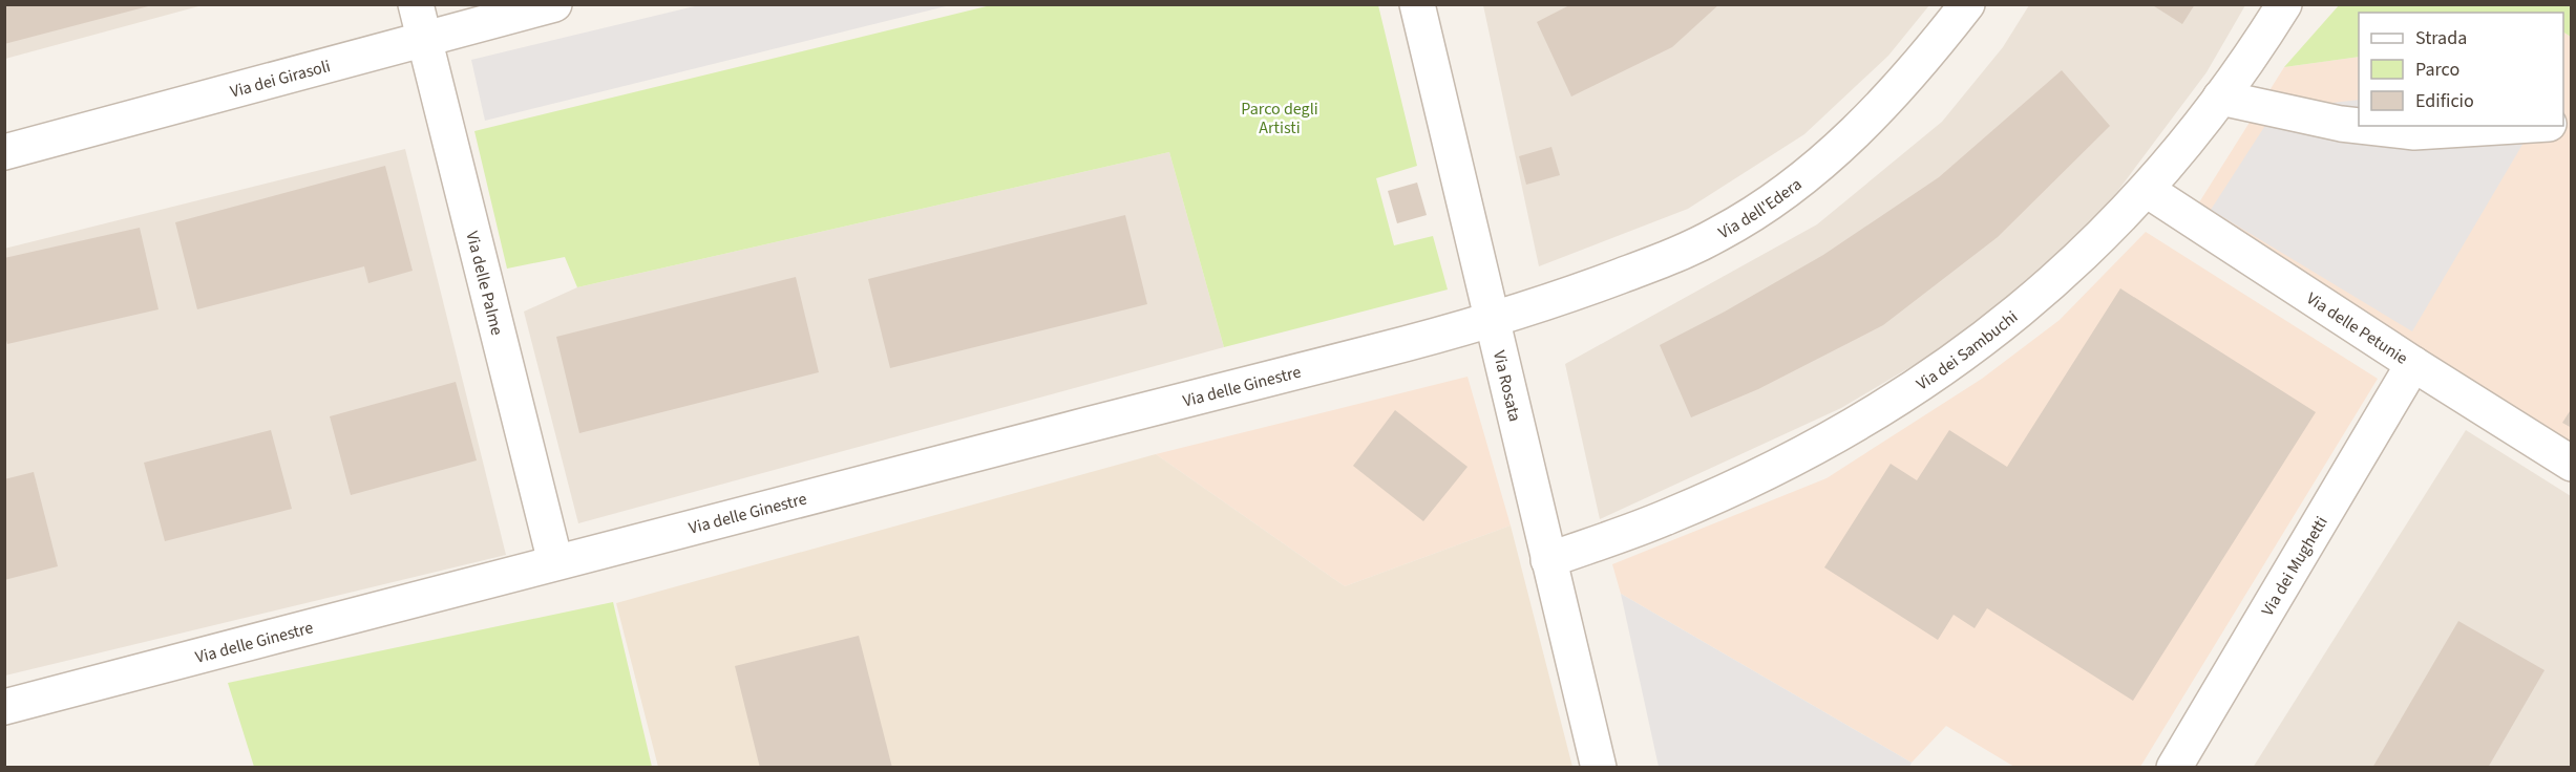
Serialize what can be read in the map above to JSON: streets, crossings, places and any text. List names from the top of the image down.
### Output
{
  "streets": {
    "street": [
      "Via dei Girasoli",
      "Via dell'Edera",
      "Via delle Palme",
      "Via delle Petunie",
      "Via dei Sambuchi",
      "Via delle Ginestre",
      "Via Rosata",
      "Via dei Mughetti"
    ]
  },
  "crossings": [
    ["Via dei Girasoli", "Via delle Palme"],
    ["Via dell'Edera", "Via delle Ginestre"],
    ["Via dell'Edera", "Via Rosata"],
    ["Via delle Palme", "Via delle Ginestre"],
    ["Via delle Petunie", "Via dei Sambuchi"],
    ["Via delle Petunie", "Via dei Mughetti"],
    ["Via dei Sambuchi", "Via Rosata"],
    ["Via delle Ginestre", "Via Rosata"]
  ],
  "parks": ["Parco degli Artisti"],
  "legend": ["Strada", "Parco", "Edificio"]
}
